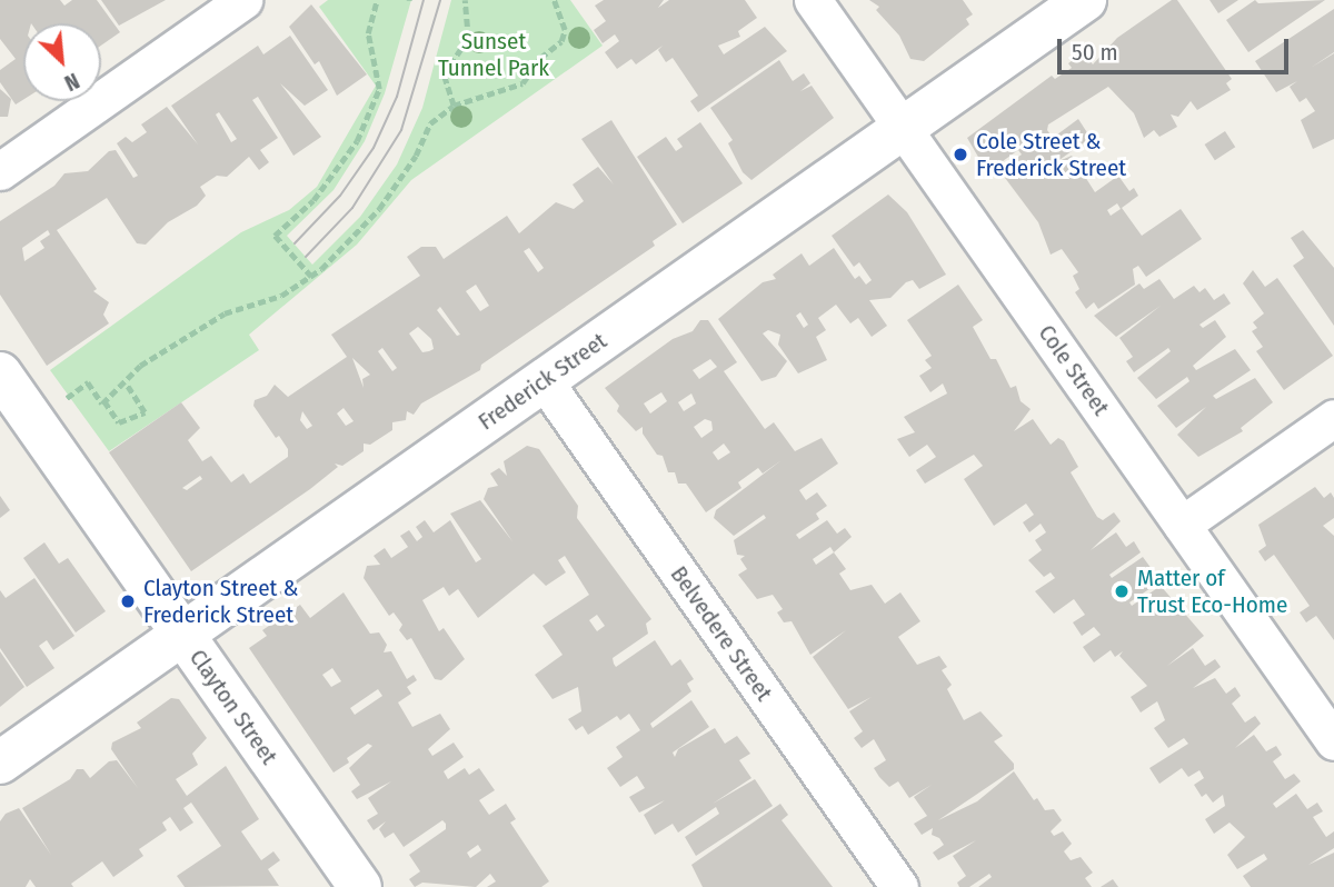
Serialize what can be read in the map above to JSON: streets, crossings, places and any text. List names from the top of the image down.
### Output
{
  "streets": {
    "street": [
      "Cole Street",
      "Frederick Street",
      "Belvedere Street",
      "Clayton Street"
    ]
  },
  "crossings": [
    ["Cole Street", "Frederick Street"],
    ["Frederick Street", "Belvedere Street"],
    ["Frederick Street", "Clayton Street"]
  ],
  "parks": ["Sunset Tunnel Park"],
  "places": ["Cole Street & Frederick Street", "Matter of Trust Eco-Home", "Clayton Street & Frederick Street"],
  "scale_bar": "50 m",
  "north": "bottom right"
}
